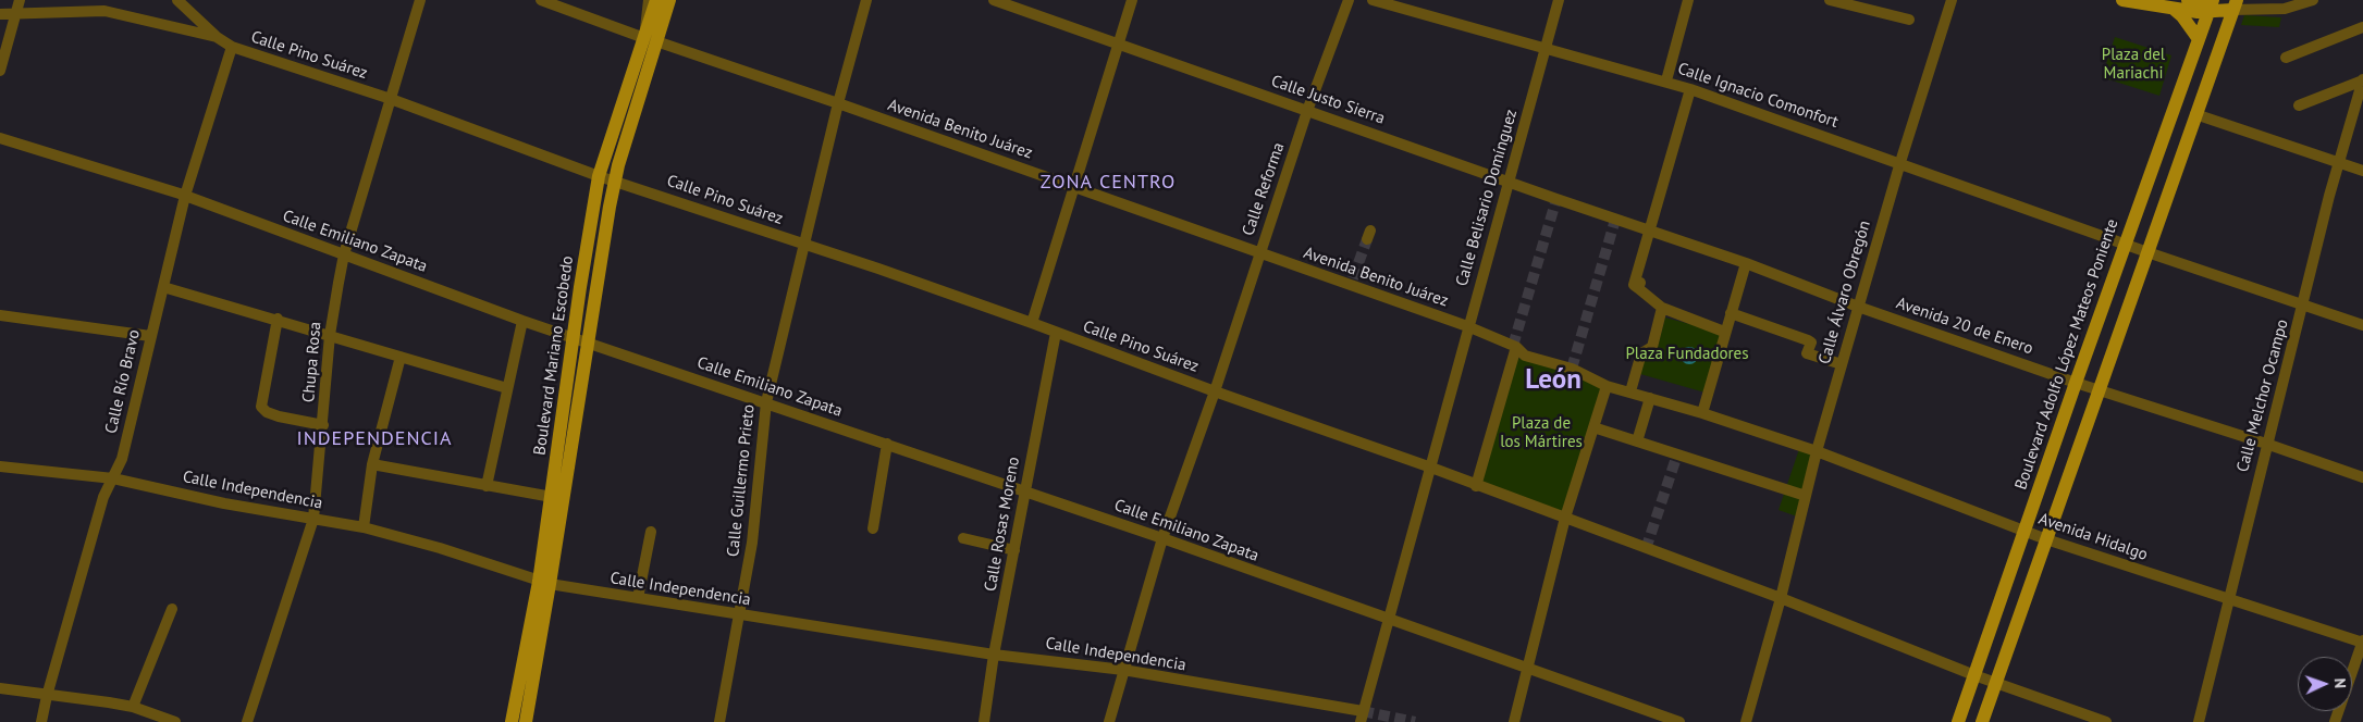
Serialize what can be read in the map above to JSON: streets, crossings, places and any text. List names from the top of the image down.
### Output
{
  "streets": {
    "main road": ["Boulevard Adolfo López Mateos Poniente", "Boulevard Mariano Escobedo"],
    "street": [
      "Calle Pino Suárez",
      "Calle Ignacio Comonfort",
      "Calle Justo Sierra",
      "Avenida Benito Juárez",
      "Calle Reforma",
      "Calle Belisario Domínguez",
      "Calle Emiliano Zapata",
      "Calle Álvaro Obregón",
      "Avenida 20 de Enero",
      "Chupa Rosa",
      "Calle Río Bravo",
      "Calle Melchor Ocampo",
      "Calle Guillermo Prieto",
      "Calle Independencia",
      "Calle Rosas Moreno",
      "Avenida Hidalgo"
    ]
  },
  "crossings": [
    ["Calle Pino Suárez", "Calle Reforma"],
    ["Calle Pino Suárez", "Calle Belisario Domínguez"],
    ["Calle Pino Suárez", "Calle Álvaro Obregón"],
    ["Calle Pino Suárez", "Boulevard Adolfo López Mateos Poniente"],
    ["Calle Pino Suárez", "Boulevard Mariano Escobedo"],
    ["Calle Pino Suárez", "Chupa Rosa"],
    ["Calle Pino Suárez", "Calle Río Bravo"],
    ["Calle Pino Suárez", "Calle Guillermo Prieto"],
    ["Calle Pino Suárez", "Calle Rosas Moreno"],
    ["Calle Ignacio Comonfort", "Calle Belisario Domínguez"],
    ["Calle Ignacio Comonfort", "Calle Álvaro Obregón"],
    ["Calle Ignacio Comonfort", "Boulevard Adolfo López Mateos Poniente"],
    ["Calle Ignacio Comonfort", "Calle Melchor Ocampo"],
    ["Calle Justo Sierra", "Calle Reforma"],
    ["Calle Justo Sierra", "Calle Belisario Domínguez"],
    ["Calle Justo Sierra", "Avenida 20 de Enero"],
    ["Avenida Benito Juárez", "Calle Reforma"],
    ["Avenida Benito Juárez", "Calle Belisario Domínguez"],
    ["Avenida Benito Juárez", "Boulevard Mariano Escobedo"],
    ["Avenida Benito Juárez", "Calle Guillermo Prieto"],
    ["Avenida Benito Juárez", "Avenida Hidalgo"],
    ["Calle Reforma", "Calle Emiliano Zapata"],
    ["Calle Reforma", "Calle Independencia"],
    ["Calle Belisario Domínguez", "Calle Emiliano Zapata"],
    ["Calle Belisario Domínguez", "Calle Independencia"],
    ["Calle Emiliano Zapata", "Boulevard Mariano Escobedo"],
    ["Calle Emiliano Zapata", "Chupa Rosa"],
    ["Calle Emiliano Zapata", "Calle Río Bravo"],
    ["Calle Emiliano Zapata", "Calle Guillermo Prieto"],
    ["Calle Emiliano Zapata", "Calle Rosas Moreno"],
    ["Calle Álvaro Obregón", "Avenida 20 de Enero"],
    ["Calle Álvaro Obregón", "Avenida Hidalgo"],
    ["Avenida 20 de Enero", "Boulevard Adolfo López Mateos Poniente"],
    ["Avenida 20 de Enero", "Calle Melchor Ocampo"],
    ["Boulevard Adolfo López Mateos Poniente", "Avenida Hidalgo"],
    ["Boulevard Mariano Escobedo", "Calle Independencia"],
    ["Chupa Rosa", "Calle Independencia"],
    ["Calle Río Bravo", "Calle Independencia"],
    ["Calle Melchor Ocampo", "Avenida Hidalgo"],
    ["Calle Guillermo Prieto", "Calle Independencia"],
    ["Calle Independencia", "Calle Rosas Moreno"]
  ],
  "districts": ["ZONA CENTRO", "León", "INDEPENDENCIA"],
  "parks": ["Plaza del Mariachi", "Plaza Fundadores", "Plaza de los Mártires"],
  "north": "right"
}
